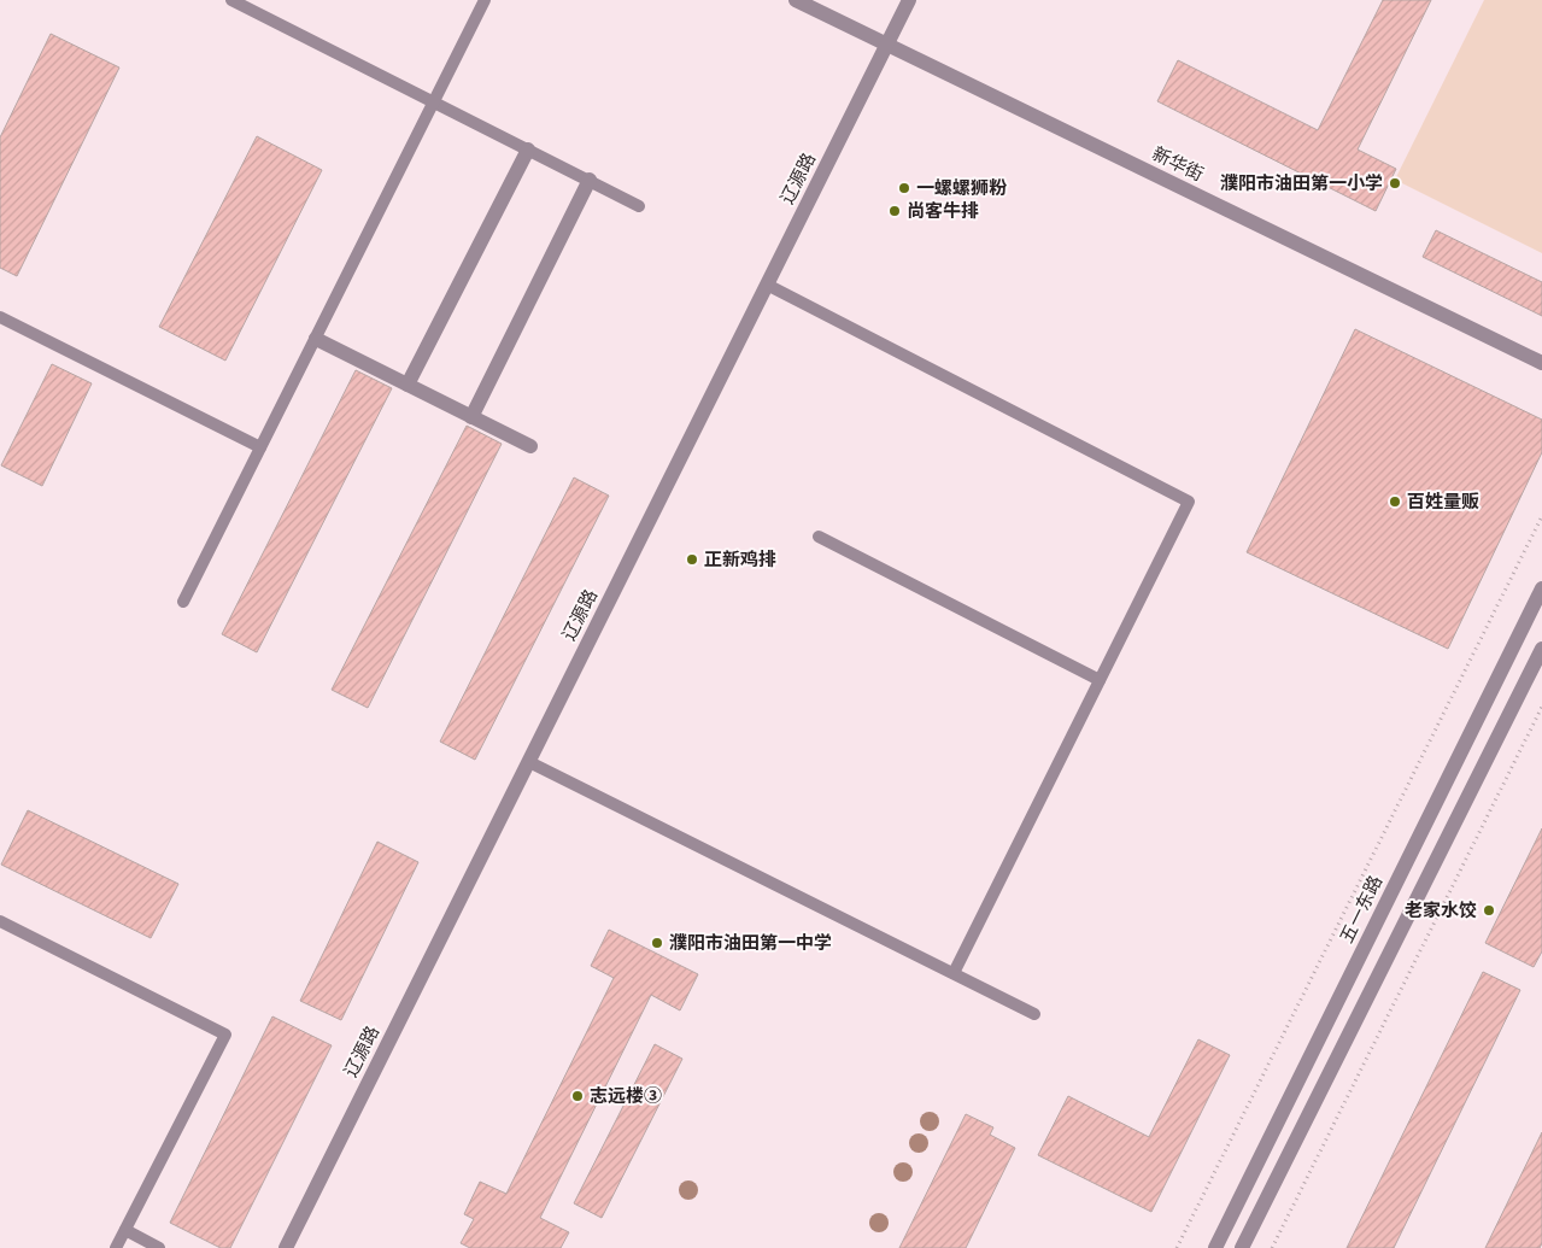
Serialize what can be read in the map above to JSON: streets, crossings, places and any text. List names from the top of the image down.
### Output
{
  "streets": {
    "street": ["新华街", "辽源路", "五一东路"]
  },
  "crossings": [
    ["新华街", "辽源路"]
  ],
  "places": [
    "濮阳市油田第一小学",
    "一螺螺狮粉",
    "尚客牛排",
    "百姓量贩",
    "正新鸡排",
    "老家水饺",
    "濮阳市油田第一中学",
    "志远楼③"
  ]
}
